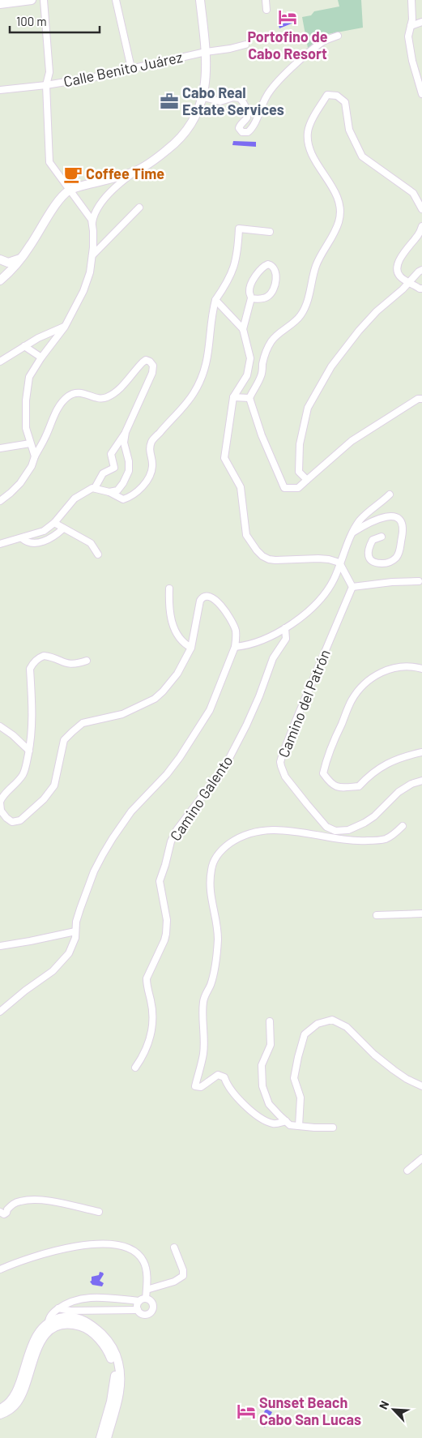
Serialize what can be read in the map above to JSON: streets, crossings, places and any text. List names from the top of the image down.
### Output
{
  "streets": {
    "street": ["Calle Benito Juárez", "Camino del Patrón", "Camino Galento"]
  },
  "places": {
    "hotel": ["Portofino de Cabo Resort", "Sunset Beach Cabo San Lucas"],
    "office": ["Cabo Real Estate Services"],
    "cafe": ["Coffee Time"]
  },
  "scale_bar": "100 m",
  "north": "top left"
}
